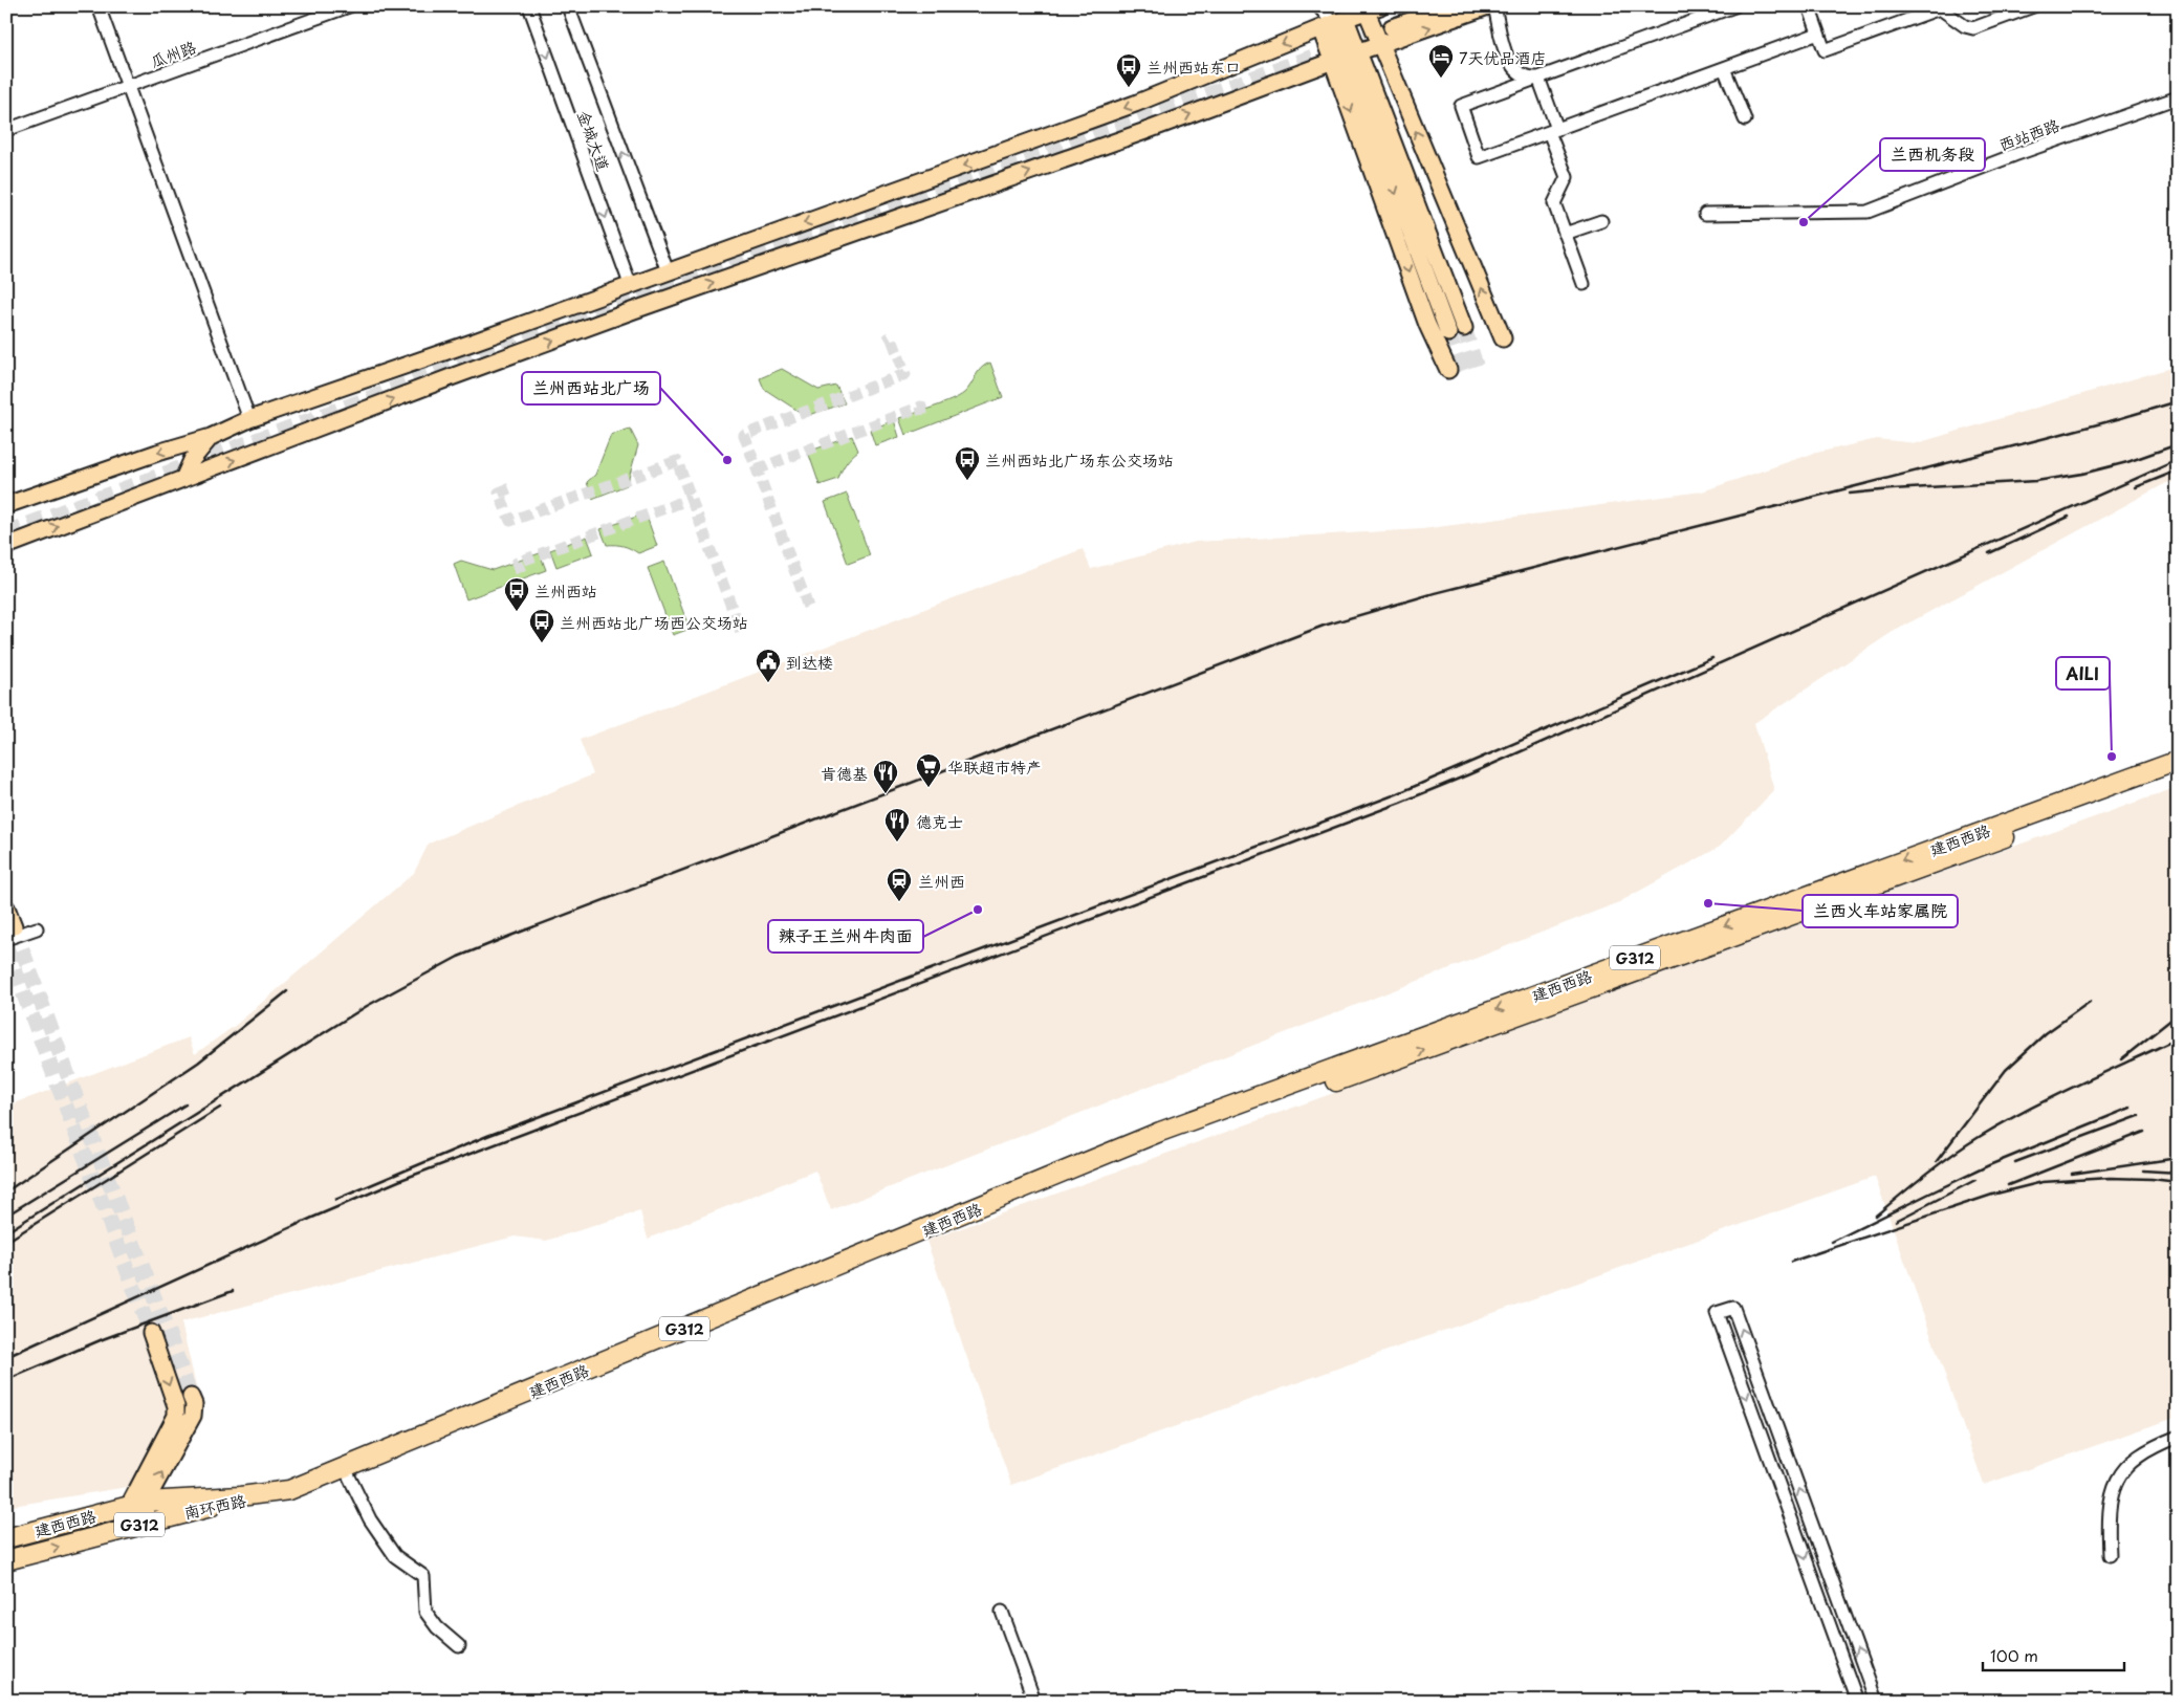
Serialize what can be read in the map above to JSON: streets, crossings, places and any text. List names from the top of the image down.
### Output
{
  "streets": {
    "highway": ["建西西路", "G312", "南环西路"],
    "street": ["瓜州路", "西站西路", "金城大道"]
  },
  "crossings": [
    ["建西西路", "南环西路"]
  ],
  "one_way": ["南环西路"],
  "places": {
    "hotel": ["7天优品酒店"],
    "bus stop": [
      "兰州西站东口",
      "兰州西站北广场东公交场站",
      "兰州西站",
      "兰州西站北广场西公交场站"
    ],
    "other": [
      "兰西机务段",
      "兰州西站北广场",
      "AILI",
      "兰西火车站家属院",
      "辣子王兰州牛肉面"
    ],
    "public building": ["到达楼"],
    "supermarket": ["华联超市特产"],
    "restaurant": ["肯德基", "德克士"],
    "station": ["兰州西"]
  },
  "scale_bar": "100 m"
}
